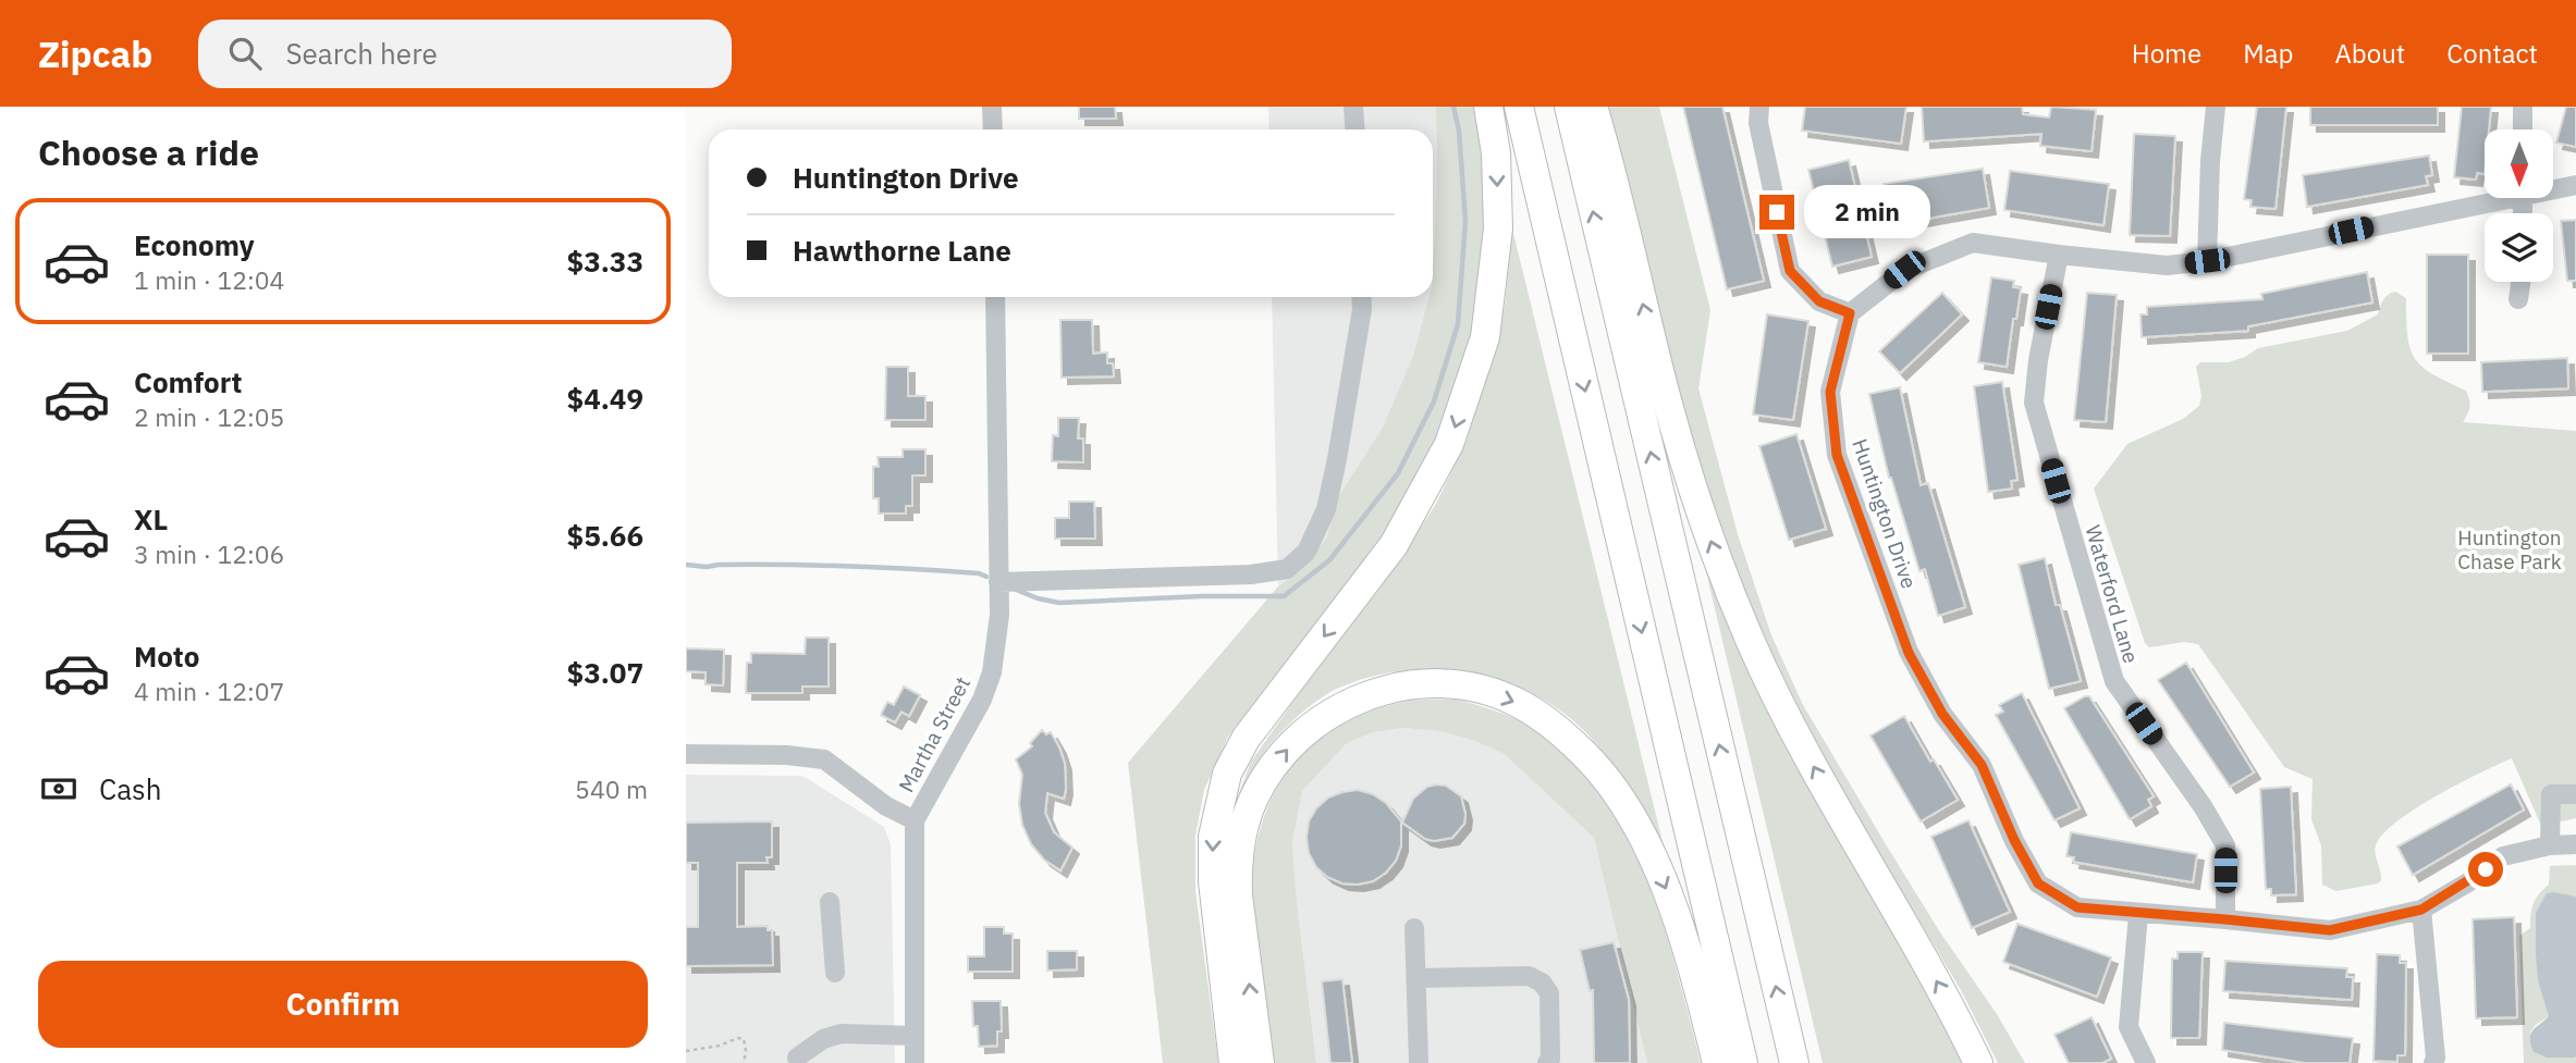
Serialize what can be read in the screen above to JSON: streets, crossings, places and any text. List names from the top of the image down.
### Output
{
  "streets": {
    "street": ["Huntington Drive", "Waterford Lane", "Martha Street"]
  },
  "crossings": [
    ["Huntington Drive", "Waterford Lane"]
  ],
  "parks": ["Huntington Chase Park"],
  "north": "bottom",
  "page": {
    "header": "Zipcab",
    "search": "Search here",
    "nav": [
      "Home",
      "Map",
      "About",
      "Contact"
    ],
    "heading": "Choose a ride",
    "banner": ["Huntington Drive", "Hawthorne Lane"],
    "bubble": "2 min",
    "list": [
      {
        "name": "Economy",
        "note": "1 min · 12:04",
        "value": "$3.33"
      },
      {
        "name": "Comfort",
        "note": "2 min · 12:05",
        "value": "$4.49"
      },
      {
        "name": "XL",
        "note": "3 min · 12:06",
        "value": "$5.66"
      },
      {
        "name": "Moto",
        "note": "4 min · 12:07",
        "value": "$3.07"
      }
    ],
    "pay": ["Cash", "540 m"],
    "buttons": "Confirm"
  }
}
